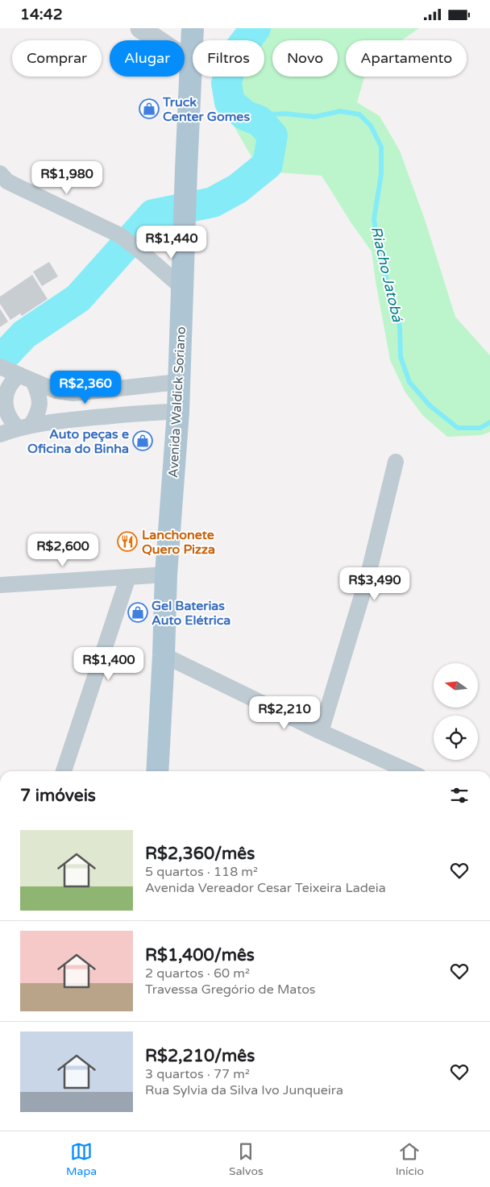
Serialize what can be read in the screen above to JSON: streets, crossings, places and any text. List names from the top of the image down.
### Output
{
  "streets": {
    "main road": ["Avenida Waldick Soriano"]
  },
  "water": ["Riacho Jatobá"],
  "places": {
    "shop": ["Truck Center Gomes", "Auto peças e Oficina do Binha", "Gel Baterias Auto Elétrica"],
    "restaurant": ["Lanchonete Quero Pizza"]
  },
  "north": "left",
  "page": {
    "status": "14:42",
    "chip": [
      "Comprar",
      "Alugar",
      "Filtros",
      "Novo",
      "Apartamento"
    ],
    "price": [
      "R$1,980",
      "R$1,440",
      "R$2,360",
      "R$2,600",
      "R$3,490",
      "R$1,400",
      "R$2,210"
    ],
    "heading": "7 imóveis",
    "list": [
      {
        "name": "R$2,360/mês",
        "note": "5 quartos · 118 m² · Avenida Vereador Cesar Teixeira Ladeia"
      },
      {
        "name": "R$1,400/mês",
        "note": "2 quartos · 60 m² · Travessa Gregório de Matos"
      },
      {
        "name": "R$2,210/mês",
        "note": "3 quartos · 77 m² · Rua Sylvia da Silva Ivo Junqueira"
      }
    ],
    "tabs": ["Mapa", "Salvos", "Início"]
  }
}
